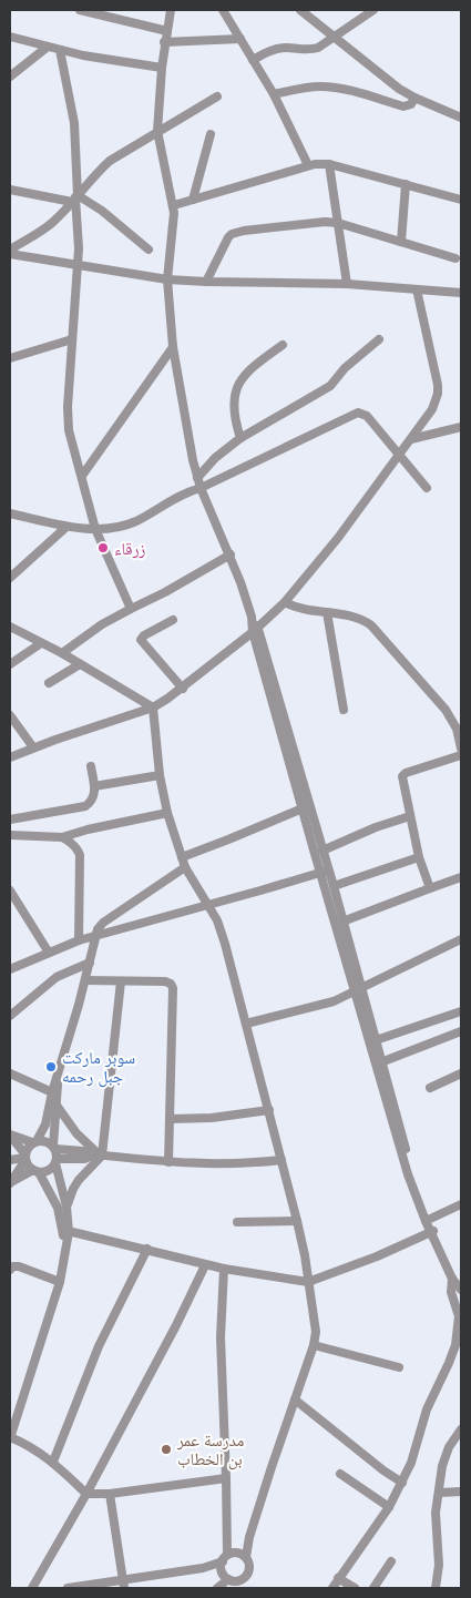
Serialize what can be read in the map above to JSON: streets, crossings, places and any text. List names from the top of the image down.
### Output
{
  "places": ["زرقاء", "سوبر ماركت جبل رحمه", "مدرسة عمر بن الخطاب"]
}
